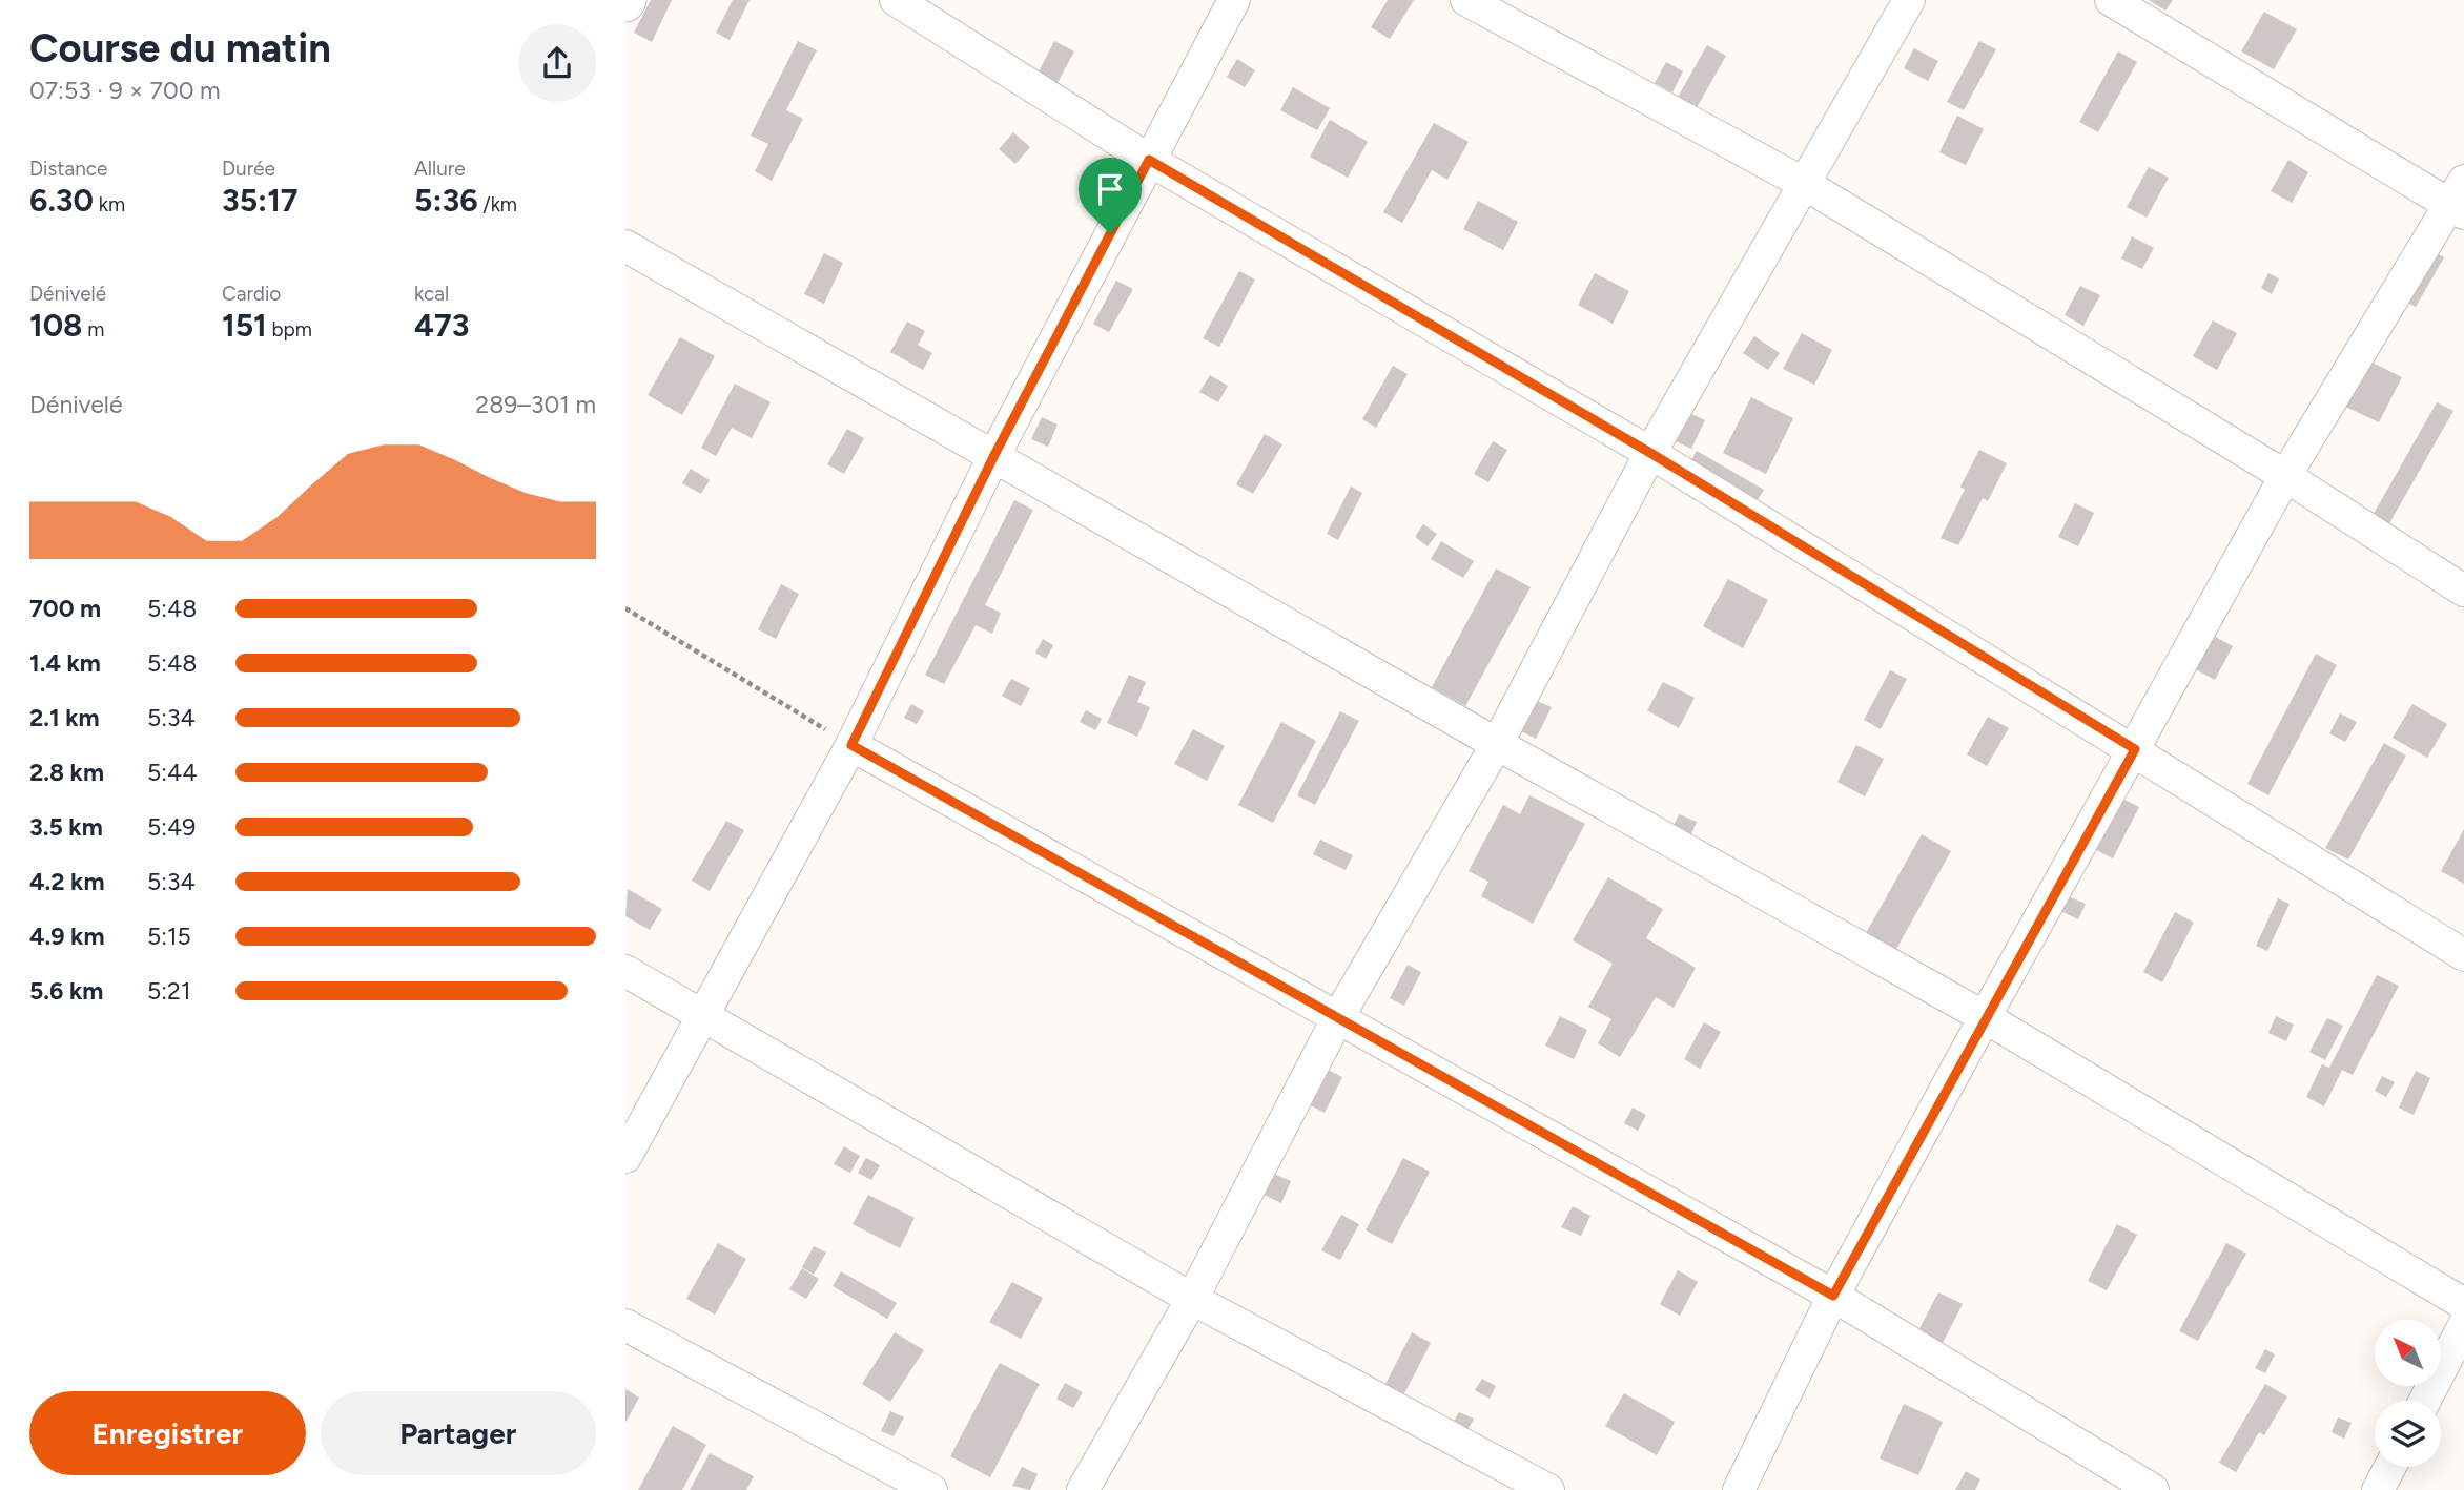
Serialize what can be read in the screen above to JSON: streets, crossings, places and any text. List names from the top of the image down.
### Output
{
  "north": "top left",
  "page": {
    "heading": ["Course du matin", "07:53 · 9 × 700 m"],
    "stats": [
      ["Distance", "6.30 km"],
      ["Durée", "35:17"],
      ["Allure", "5:36 /km"],
      ["Dénivelé", "108 m"],
      ["Cardio", "151 bpm"],
      ["kcal", "473"]
    ],
    "chart": ["Dénivelé", "289–301 m"],
    "list": [
      {
        "name": "700 m",
        "note": "5:48"
      },
      {
        "name": "1.4 km",
        "note": "5:48"
      },
      {
        "name": "2.1 km",
        "note": "5:34"
      },
      {
        "name": "2.8 km",
        "note": "5:44"
      },
      {
        "name": "3.5 km",
        "note": "5:49"
      },
      {
        "name": "4.2 km",
        "note": "5:34"
      },
      {
        "name": "4.9 km",
        "note": "5:15"
      },
      {
        "name": "5.6 km",
        "note": "5:21"
      }
    ],
    "buttons": ["Enregistrer", "Partager"]
  }
}
